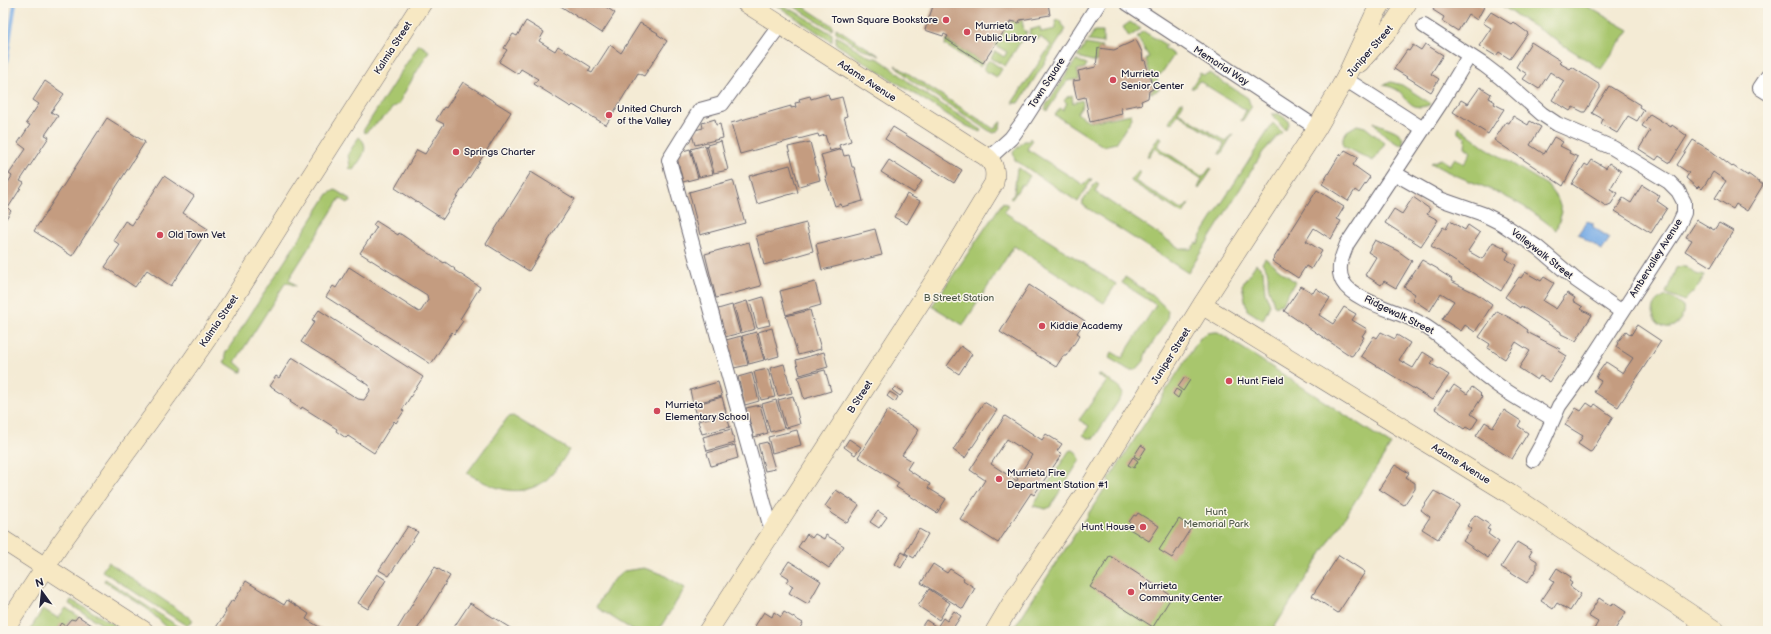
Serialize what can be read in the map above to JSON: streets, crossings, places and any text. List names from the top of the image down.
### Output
{
  "streets": {
    "street": [
      "Kalmia Street",
      "Juniper Street",
      "Memorial Way",
      "Adams Avenue",
      "Town Square",
      "Valleywalk Street",
      "Ambervalley Avenue",
      "Ridgewalk Street",
      "B Street"
    ]
  },
  "crossings": [
    ["Juniper Street", "Memorial Way"],
    ["Juniper Street", "Adams Avenue"],
    ["Adams Avenue", "Town Square"],
    ["Adams Avenue", "B Street"],
    ["Town Square", "B Street"],
    ["Valleywalk Street", "Ambervalley Avenue"],
    ["Valleywalk Street", "Ridgewalk Street"],
    ["Ambervalley Avenue", "Ridgewalk Street"]
  ],
  "parks": ["B Street Station", "Hunt Memorial Park"],
  "places": [
    "Town Square Bookstore",
    "Murrieta Public Library",
    "Murrieta Senior Center",
    "United Church of the Valley",
    "Springs Charter",
    "Old Town Vet",
    "Kiddie Academy",
    "Hunt Field",
    "Murrieta Elementary School",
    "Murrieta Fire Department Station #1",
    "Hunt House",
    "Murrieta Community Center"
  ],
  "north": "top"
}
